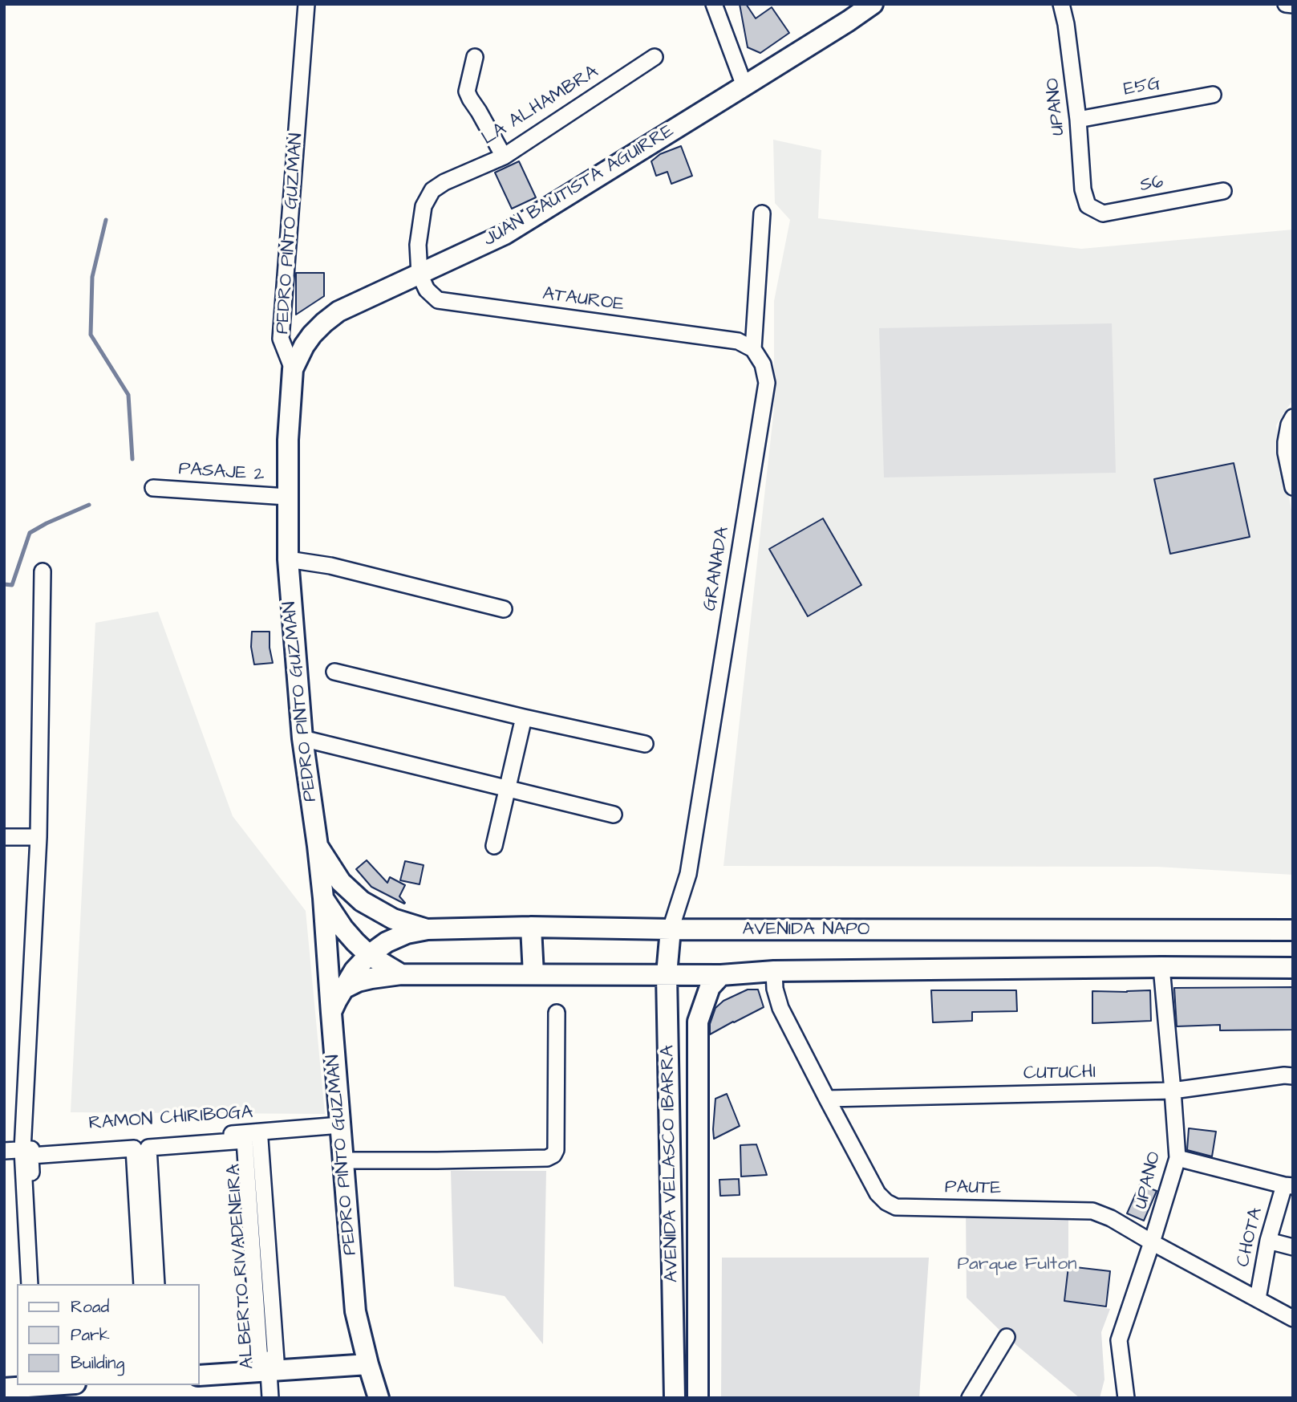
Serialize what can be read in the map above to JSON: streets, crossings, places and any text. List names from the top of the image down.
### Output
{
  "streets": {
    "main road": [
      "JUAN BAUTISTA AGUIRRE",
      "PEDRO PINTO GUZMAN",
      "AVENIDA NAPO",
      "AVENIDA VELASCO IBARRA"
    ],
    "street": [
      "E5G",
      "LA ALHAMBRA",
      "UPANO",
      "S6",
      "ATAUROE",
      "PASAJE 2",
      "GRANADA",
      "CUTUCHI",
      "RAMON CHIRIBOGA",
      "PAUTE",
      "CHOTA",
      "ALBERTO RIVADENEIRA"
    ]
  },
  "crossings": [
    ["E5G", "UPANO"],
    ["LA ALHAMBRA", "JUAN BAUTISTA AGUIRRE"],
    ["LA ALHAMBRA", "ATAUROE"],
    ["UPANO", "S6"],
    ["UPANO", "CUTUCHI"],
    ["UPANO", "PAUTE"],
    ["JUAN BAUTISTA AGUIRRE", "PEDRO PINTO GUZMAN"],
    ["JUAN BAUTISTA AGUIRRE", "ATAUROE"],
    ["PEDRO PINTO GUZMAN", "PASAJE 2"],
    ["PEDRO PINTO GUZMAN", "AVENIDA NAPO"],
    ["PEDRO PINTO GUZMAN", "RAMON CHIRIBOGA"],
    ["ATAUROE", "GRANADA"],
    ["GRANADA", "AVENIDA NAPO"],
    ["GRANADA", "AVENIDA VELASCO IBARRA"],
    ["AVENIDA NAPO", "AVENIDA VELASCO IBARRA"],
    ["CUTUCHI", "PAUTE"],
    ["RAMON CHIRIBOGA", "ALBERTO RIVADENEIRA"],
    ["PAUTE", "CHOTA"]
  ],
  "parks": ["Parque Fulton"],
  "legend": ["Road", "Park", "Building"]
}
